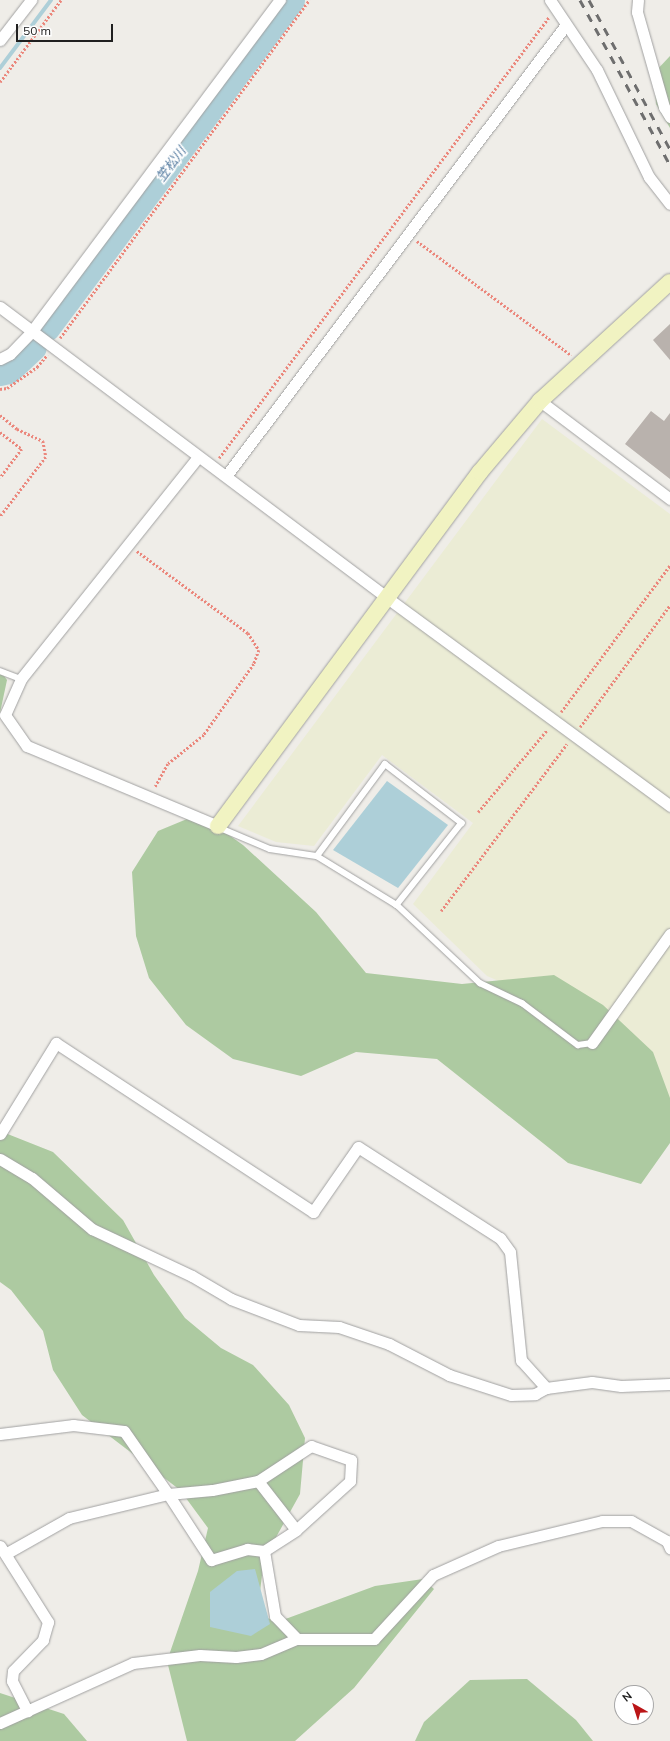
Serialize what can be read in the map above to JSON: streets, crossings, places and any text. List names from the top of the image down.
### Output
{
  "water": ["笠松川"],
  "scale_bar": "50 m",
  "north": "top left"
}
